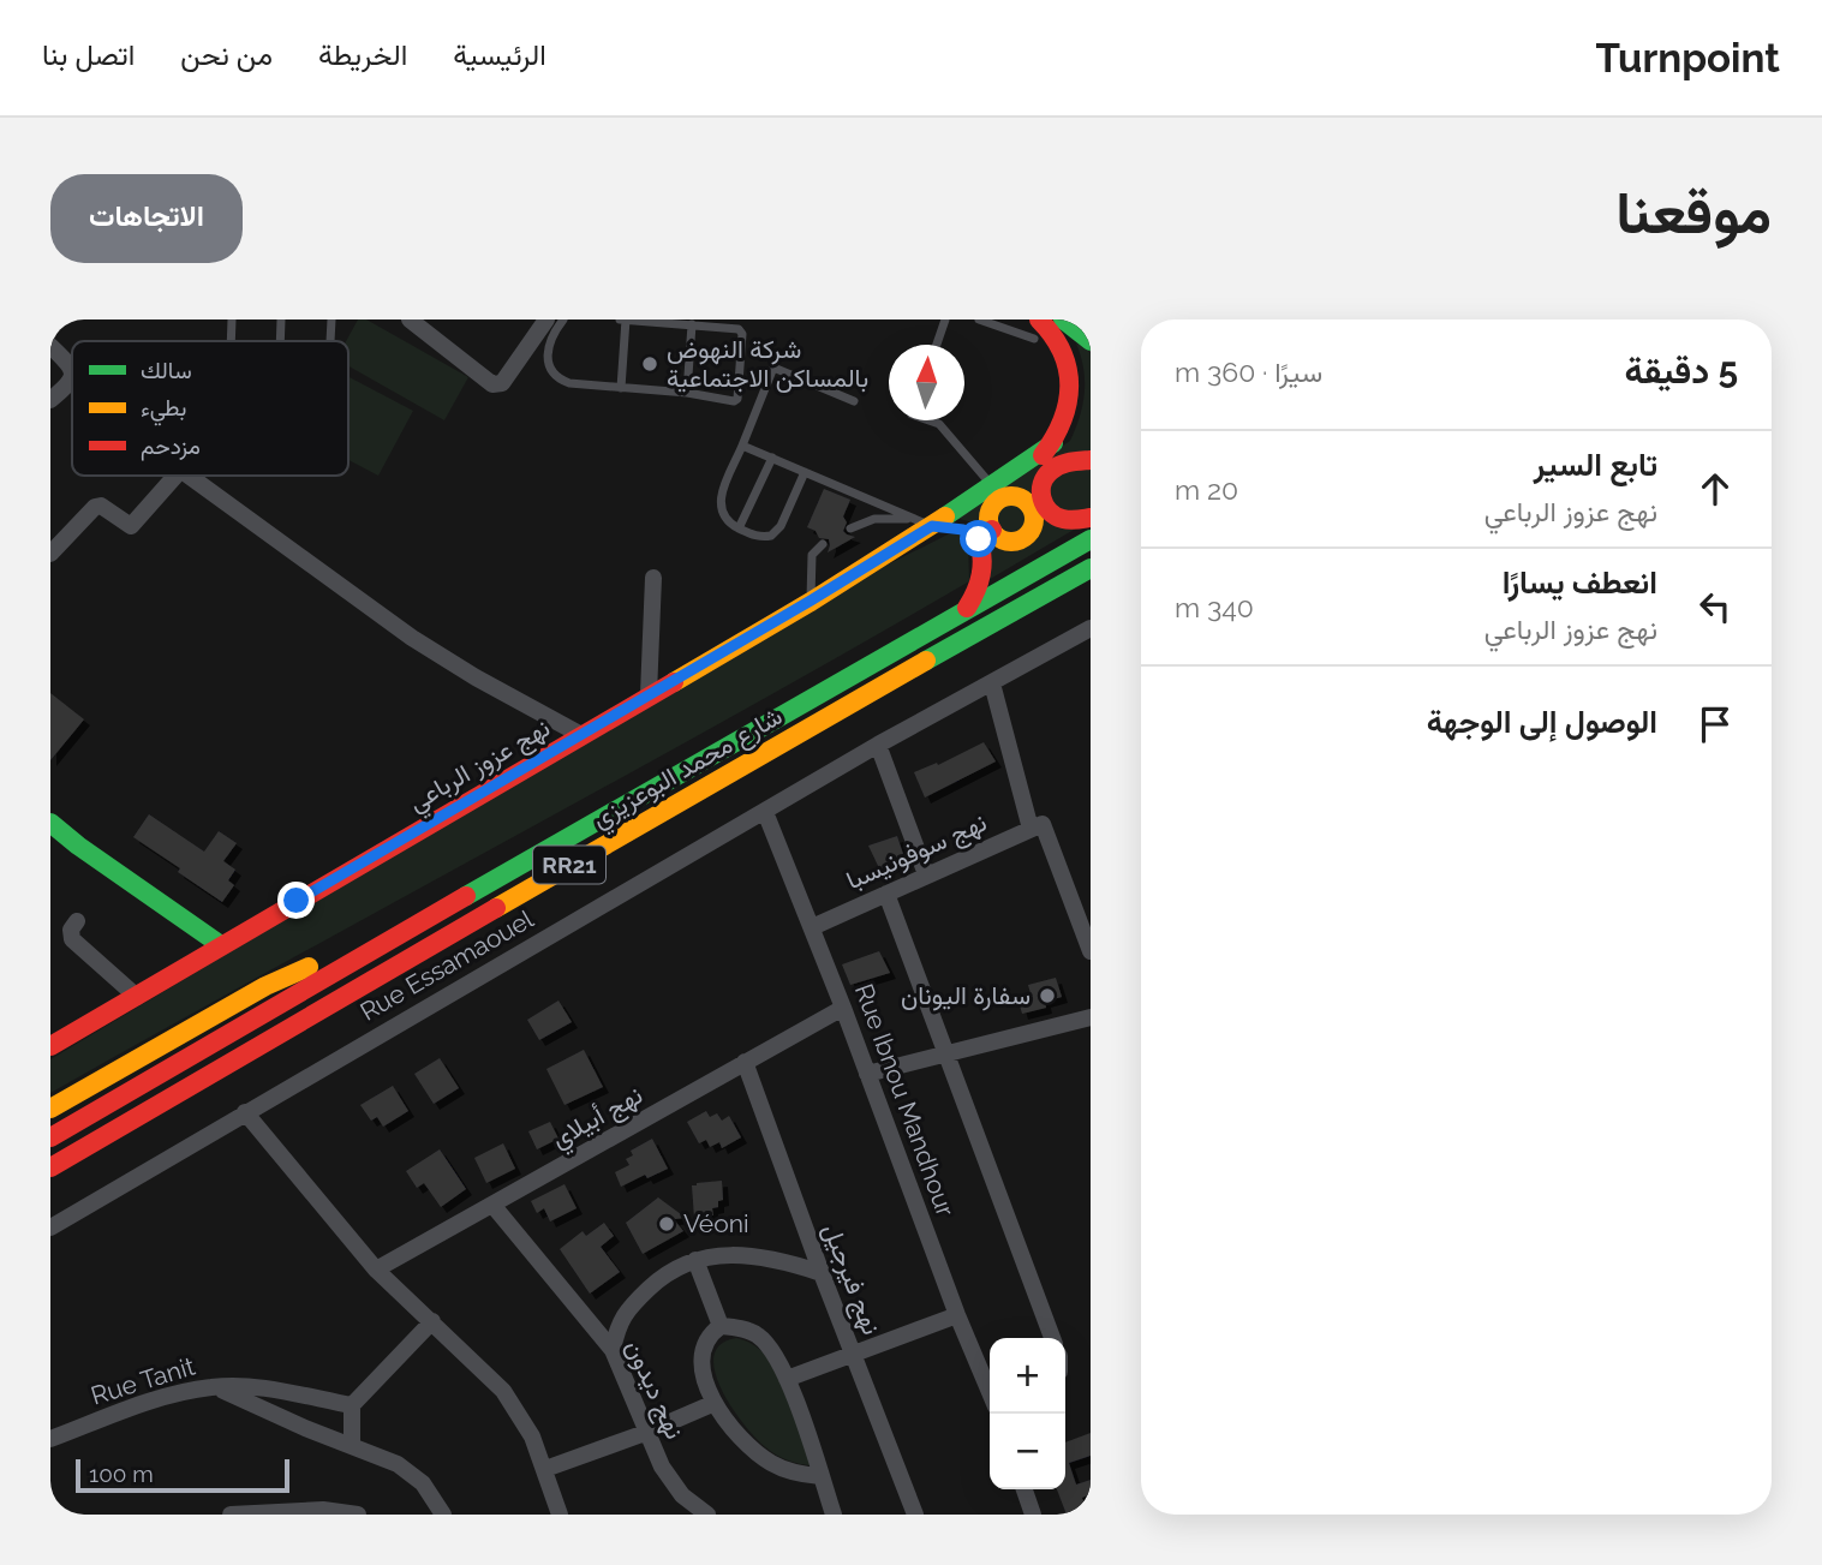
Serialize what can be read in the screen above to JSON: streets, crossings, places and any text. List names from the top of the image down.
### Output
{
  "streets": {
    "main road": ["نهج عزوز الرباعي", "شارع محمد البوعزيزي", "RR21"],
    "street": [
      "نهج سوفونيسبا",
      "Rue Essamaouel",
      "Rue Ibnou Mandhour",
      "نهج أبيلاي",
      "نهج فيرجيل",
      "Rue Tanit",
      "نهج ديدون"
    ]
  },
  "crossings": [
    ["نهج سوفونيسبا", "Rue Ibnou Mandhour"],
    ["Rue Essamaouel", "Rue Ibnou Mandhour"],
    ["Rue Ibnou Mandhour", "نهج أبيلاي"],
    ["نهج أبيلاي", "نهج فيرجيل"],
    ["نهج أبيلاي", "نهج ديدون"]
  ],
  "places": ["شركة النهوض بالمساكن الاجتماعية", "سفارة اليونان", "Véoni"],
  "legend": ["سالك", "بطيء", "مزدحم"],
  "scale_bar": "100 m",
  "north": "top",
  "page": {
    "header": "Turnpoint",
    "nav": [
      "الرئيسية",
      "الخريطة",
      "من نحن",
      "اتصل بنا"
    ],
    "title": "موقعنا",
    "buttons": "الاتجاهات",
    "heading": ["5 دقيقة", "سيرًا · 360 m"],
    "list": [
      ["تابع السير", "نهج عزوز الرباعي", "20 m"],
      ["انعطف يسارًا", "نهج عزوز الرباعي", "340 m"],
      "الوصول إلى الوجهة"
    ],
    "map_buttons": ["+", "−"],
    "scale": "100 m"
  }
}
